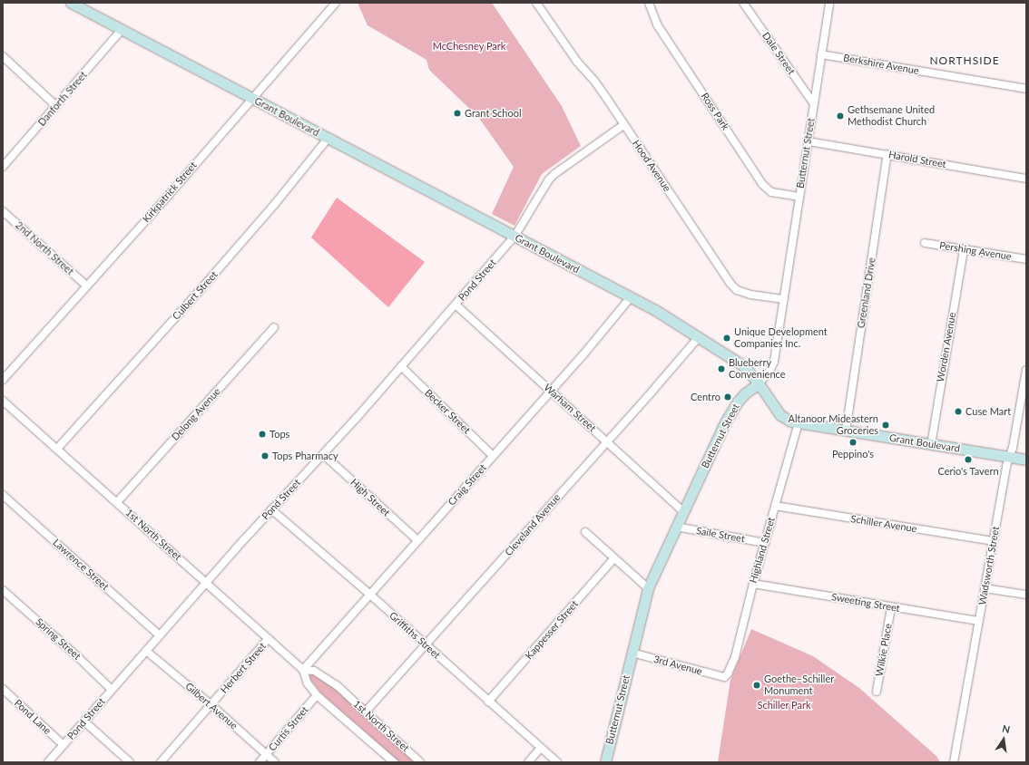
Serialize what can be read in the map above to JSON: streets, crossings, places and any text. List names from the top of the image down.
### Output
{
  "streets": {
    "street": [
      "Dale Street",
      "Berkshire Avenue",
      "Danforth Street",
      "Ross Park",
      "Grant Boulevard",
      "Butternut Street",
      "Harold Street",
      "Hood Avenue",
      "Kirkpatrick Street",
      "2nd North Street",
      "Pershing Avenue",
      "Pond Street",
      "Greenland Drive",
      "Culbert Street",
      "Worden Avenue",
      "Warham Street",
      "Becker Street",
      "Delong Avenue",
      "Craig Street",
      "High Street",
      "Schiller Avenue",
      "Cleveland Avenue",
      "1st North Street",
      "Saile Street",
      "Highland Street",
      "Lawrence Street",
      "Wadsworth Street",
      "Sweeting Street",
      "Kappesser Street",
      "Griffiths Street",
      "Spring Street",
      "Wilkie Place",
      "3rd Avenue",
      "Herbert Street",
      "Gilbert Avenue",
      "Pond Lane",
      "Curtis Street"
    ]
  },
  "crossings": [
    ["Dale Street", "Butternut Street"],
    ["Berkshire Avenue", "Butternut Street"],
    ["Danforth Street", "Grant Boulevard"],
    ["Ross Park", "Butternut Street"],
    ["Grant Boulevard", "Butternut Street"],
    ["Grant Boulevard", "Kirkpatrick Street"],
    ["Grant Boulevard", "Pond Street"],
    ["Grant Boulevard", "Greenland Drive"],
    ["Grant Boulevard", "Culbert Street"],
    ["Grant Boulevard", "Worden Avenue"],
    ["Grant Boulevard", "Craig Street"],
    ["Grant Boulevard", "Cleveland Avenue"],
    ["Grant Boulevard", "Highland Street"],
    ["Grant Boulevard", "Wadsworth Street"],
    ["Butternut Street", "Harold Street"],
    ["Butternut Street", "Hood Avenue"],
    ["Butternut Street", "Warham Street"],
    ["Butternut Street", "Saile Street"],
    ["Butternut Street", "3rd Avenue"],
    ["Harold Street", "Greenland Drive"],
    ["Hood Avenue", "Pond Street"],
    ["Kirkpatrick Street", "2nd North Street"],
    ["Pershing Avenue", "Worden Avenue"],
    ["Pond Street", "Warham Street"],
    ["Pond Street", "Becker Street"],
    ["Pond Street", "High Street"],
    ["Pond Street", "1st North Street"],
    ["Pond Street", "Lawrence Street"],
    ["Pond Street", "Griffiths Street"],
    ["Pond Street", "Spring Street"],
    ["Pond Street", "Gilbert Avenue"],
    ["Pond Street", "Pond Lane"],
    ["Culbert Street", "1st North Street"],
    ["Warham Street", "Craig Street"],
    ["Warham Street", "Cleveland Avenue"],
    ["Becker Street", "Craig Street"],
    ["Delong Avenue", "1st North Street"],
    ["Craig Street", "High Street"],
    ["Craig Street", "1st North Street"],
    ["Craig Street", "Griffiths Street"],
    ["Schiller Avenue", "Highland Street"],
    ["Schiller Avenue", "Wadsworth Street"],
    ["Cleveland Avenue", "1st North Street"],
    ["Cleveland Avenue", "Griffiths Street"],
    ["1st North Street", "Herbert Street"],
    ["1st North Street", "Curtis Street"],
    ["Saile Street", "Highland Street"],
    ["Highland Street", "Sweeting Street"],
    ["Highland Street", "3rd Avenue"],
    ["Wadsworth Street", "Sweeting Street"],
    ["Sweeting Street", "Wilkie Place"],
    ["Kappesser Street", "Griffiths Street"],
    ["Herbert Street", "Gilbert Avenue"],
    ["Gilbert Avenue", "Curtis Street"]
  ],
  "districts": ["NORTHSIDE"],
  "parks": ["McChesney Park", "Schiller Park"],
  "places": [
    "Grant School",
    "Gethsemane United Methodist Church",
    "Unique Development Companies Inc.",
    "Blueberry Convenience",
    "Centro",
    "Cuse Mart",
    "Altanoor Mideastern Groceries",
    "Tops",
    "Peppino's",
    "Tops Pharmacy",
    "Cerio's Tavern",
    "Goethe–Schiller Monument"
  ],
  "north": "top"
}
